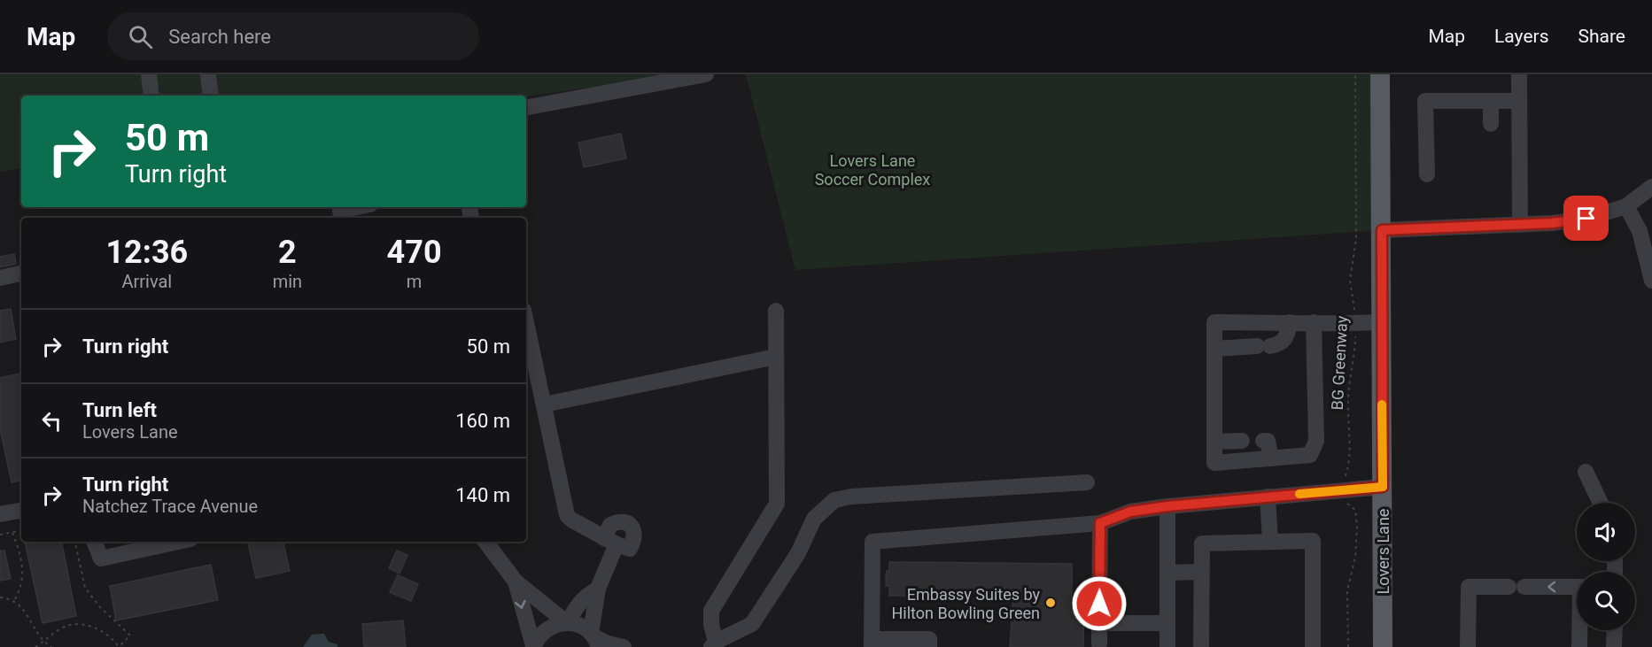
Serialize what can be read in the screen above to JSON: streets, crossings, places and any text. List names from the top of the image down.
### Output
{
  "streets": {
    "main road": ["Lovers Lane"],
    "path": ["BG Greenway"]
  },
  "parks": ["Lovers Lane Soccer Complex"],
  "places": ["Embassy Suites by Hilton Bowling Green"],
  "page": {
    "header": "Map",
    "search": "Search here",
    "nav": ["Map", "Layers", "Share"],
    "turn": ["50 m", "Turn right"],
    "eta": [
      "12:36",
      "Arrival",
      "2",
      "min",
      "470",
      "m"
    ],
    "list": [
      {
        "name": "Turn right",
        "value": "50 m"
      },
      {
        "name": "Turn left",
        "note": "Lovers Lane",
        "value": "160 m"
      },
      {
        "name": "Turn right",
        "note": "Natchez Trace Avenue",
        "value": "140 m"
      }
    ]
  }
}
